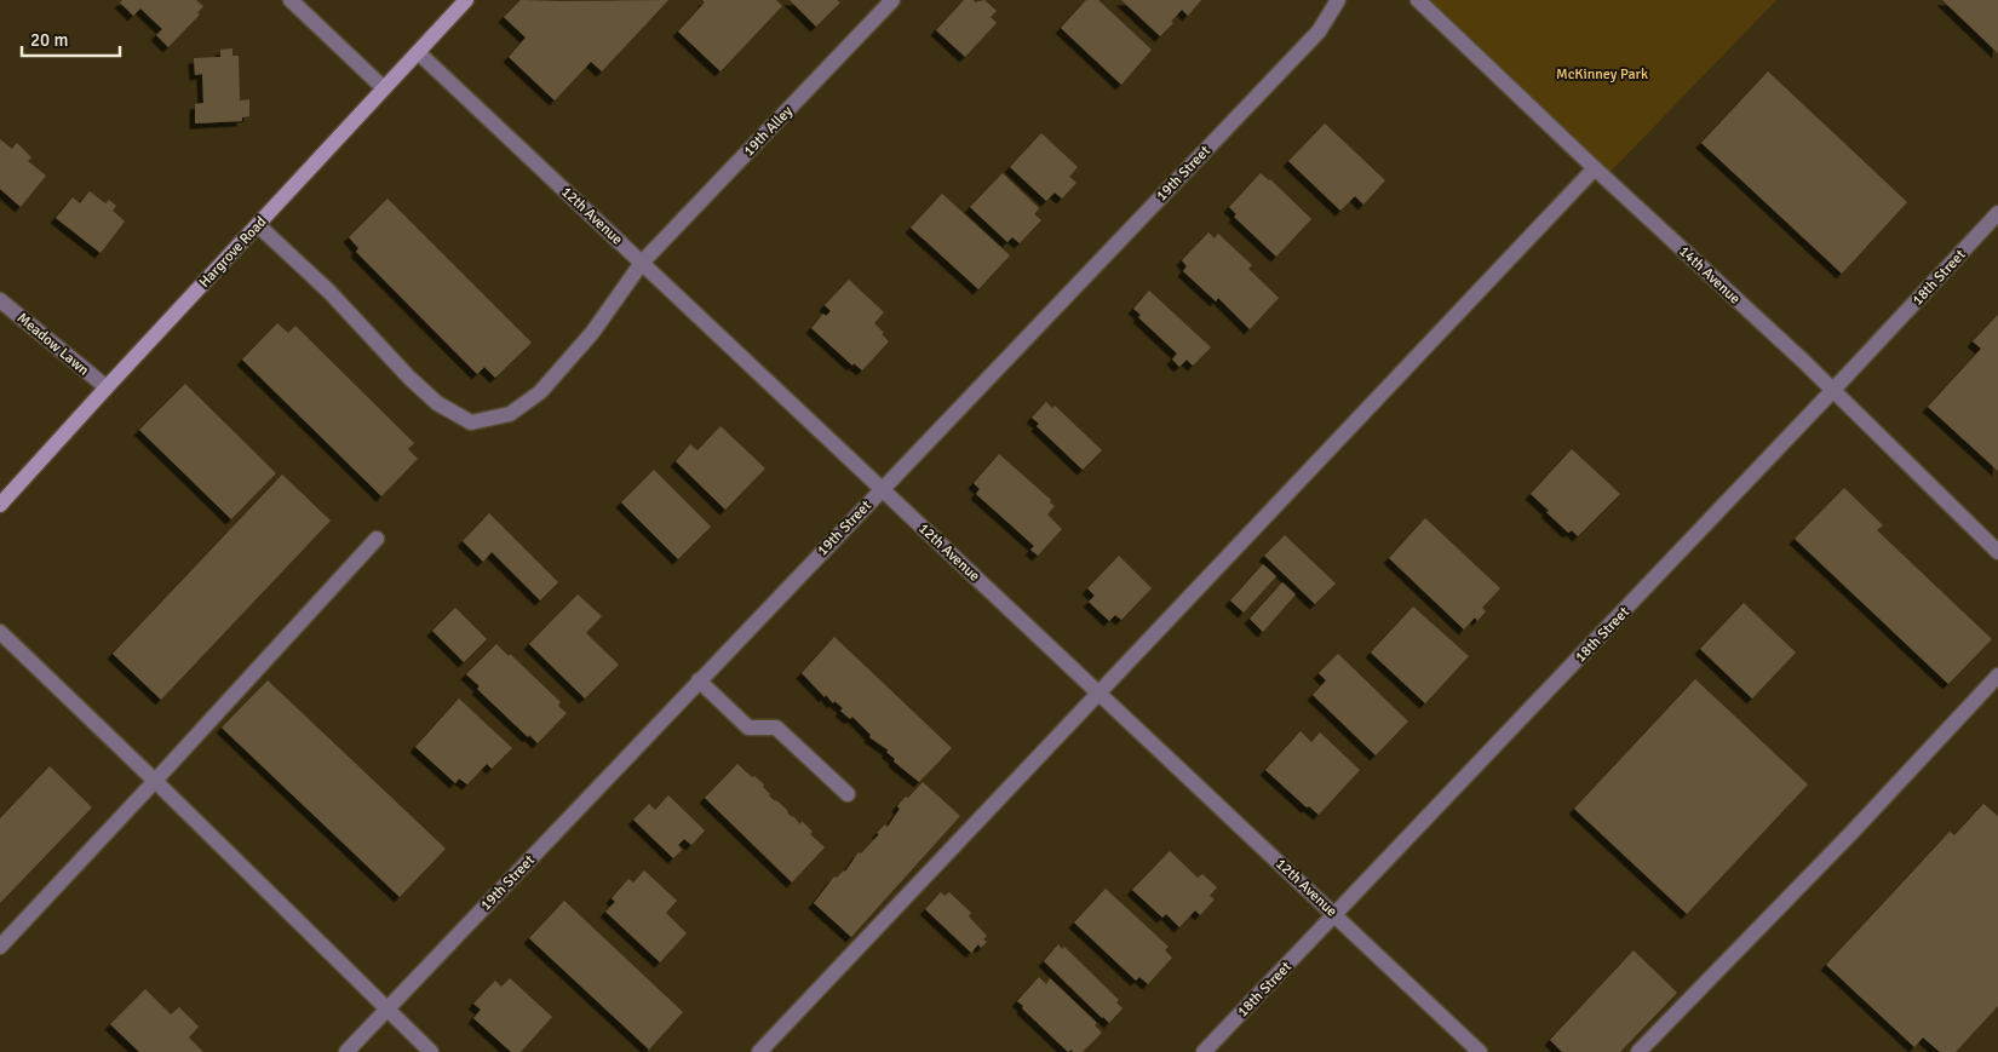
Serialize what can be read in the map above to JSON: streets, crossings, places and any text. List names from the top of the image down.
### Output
{
  "streets": {
    "main road": ["Hargrove Road"],
    "street": [
      "19th Alley",
      "19th Street",
      "12th Avenue",
      "14th Avenue",
      "18th Street",
      "Meadow Lawn"
    ]
  },
  "crossings": [
    ["19th Alley", "12th Avenue"],
    ["19th Alley", "Hargrove Road"],
    ["19th Street", "12th Avenue"],
    ["12th Avenue", "Hargrove Road"],
    ["12th Avenue", "18th Street"],
    ["Hargrove Road", "Meadow Lawn"],
    ["14th Avenue", "18th Street"]
  ],
  "parks": ["McKinney Park"],
  "scale_bar": "20 m"
}
